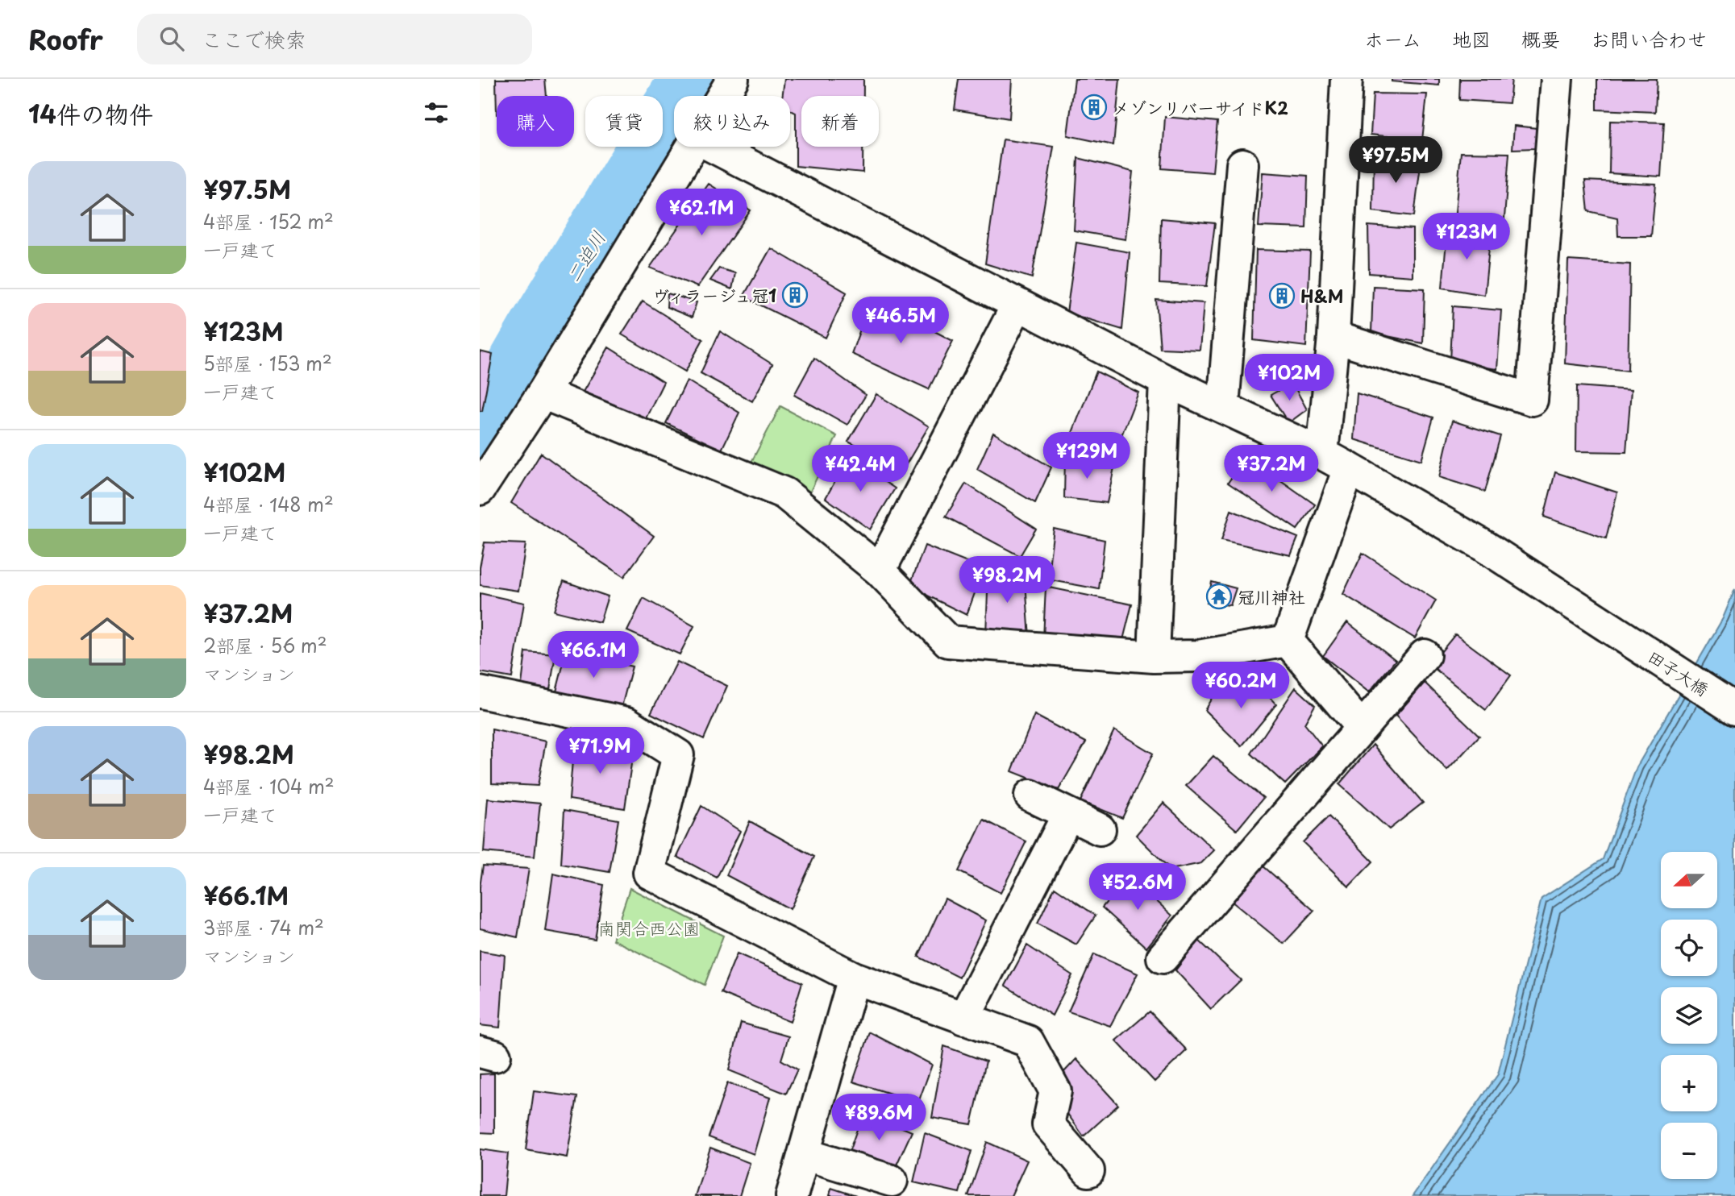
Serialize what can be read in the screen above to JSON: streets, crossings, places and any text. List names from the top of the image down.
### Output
{
  "streets": {
    "street": ["田子大橋"]
  },
  "water": ["二迫川"],
  "parks": ["南関合西公園"],
  "places": {
    "building": ["メゾンリバーサイドK2", "ヴィラージュ冠1", "H&M"],
    "temple": ["冠川神社"]
  },
  "north": "left",
  "page": {
    "header": "Roofr",
    "search": "ここで検索",
    "nav": [
      "ホーム",
      "地図",
      "概要",
      "お問い合わせ"
    ],
    "heading": "14件の物件",
    "chip": [
      "購入",
      "賃貸",
      "絞り込み",
      "新着"
    ],
    "price": [
      "¥97.5M",
      "¥62.1M",
      "¥123M",
      "¥46.5M",
      "¥102M",
      "¥129M",
      "¥42.4M",
      "¥37.2M",
      "¥98.2M",
      "¥66.1M",
      "¥60.2M",
      "¥71.9M",
      "¥52.6M",
      "¥89.6M"
    ],
    "list": [
      {
        "name": "¥97.5M",
        "note": "4部屋 · 152 m² · 一戸建て"
      },
      {
        "name": "¥123M",
        "note": "5部屋 · 153 m² · 一戸建て"
      },
      {
        "name": "¥102M",
        "note": "4部屋 · 148 m² · 一戸建て"
      },
      {
        "name": "¥37.2M",
        "note": "2部屋 · 56 m² · マンション"
      },
      {
        "name": "¥98.2M",
        "note": "4部屋 · 104 m² · 一戸建て"
      },
      {
        "name": "¥66.1M",
        "note": "3部屋 · 74 m² · マンション"
      }
    ],
    "map_buttons": ["+", "−"]
  }
}
